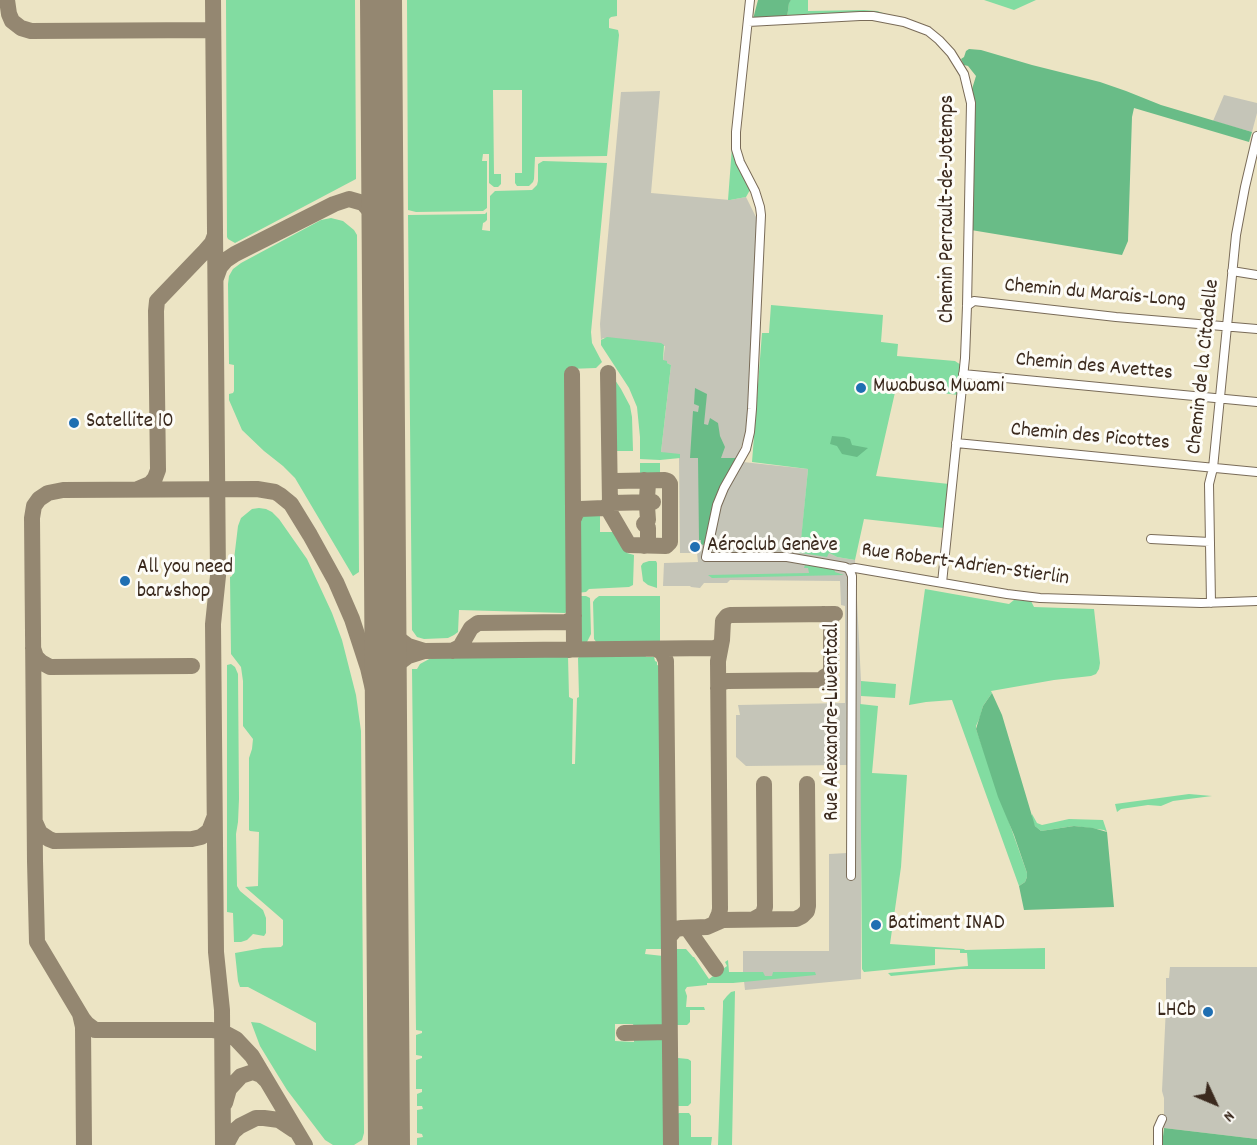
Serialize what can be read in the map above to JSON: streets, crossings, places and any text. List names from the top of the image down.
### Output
{
  "streets": {
    "street": [
      "Chemin Perrault-de-Jotemps",
      "Chemin du Marais-Long",
      "Chemin de la Citadelle",
      "Chemin des Avettes",
      "Chemin des Picottes",
      "Rue Robert-Adrien-Stierlin",
      "Rue Alexandre-Liwentaal"
    ]
  },
  "crossings": [
    ["Chemin Perrault-de-Jotemps", "Chemin du Marais-Long"],
    ["Chemin Perrault-de-Jotemps", "Chemin des Avettes"],
    ["Chemin Perrault-de-Jotemps", "Chemin des Picottes"],
    ["Chemin Perrault-de-Jotemps", "Rue Robert-Adrien-Stierlin"],
    ["Chemin du Marais-Long", "Chemin de la Citadelle"],
    ["Chemin de la Citadelle", "Chemin des Avettes"],
    ["Chemin de la Citadelle", "Chemin des Picottes"],
    ["Chemin de la Citadelle", "Rue Robert-Adrien-Stierlin"],
    ["Rue Robert-Adrien-Stierlin", "Rue Alexandre-Liwentaal"]
  ],
  "places": [
    "Mwabusa Mwami",
    "Satellite 10",
    "Aéroclub Genève",
    "All you need bar&shop",
    "Batiment INAD",
    "LHCb"
  ],
  "north": "bottom right"
}
